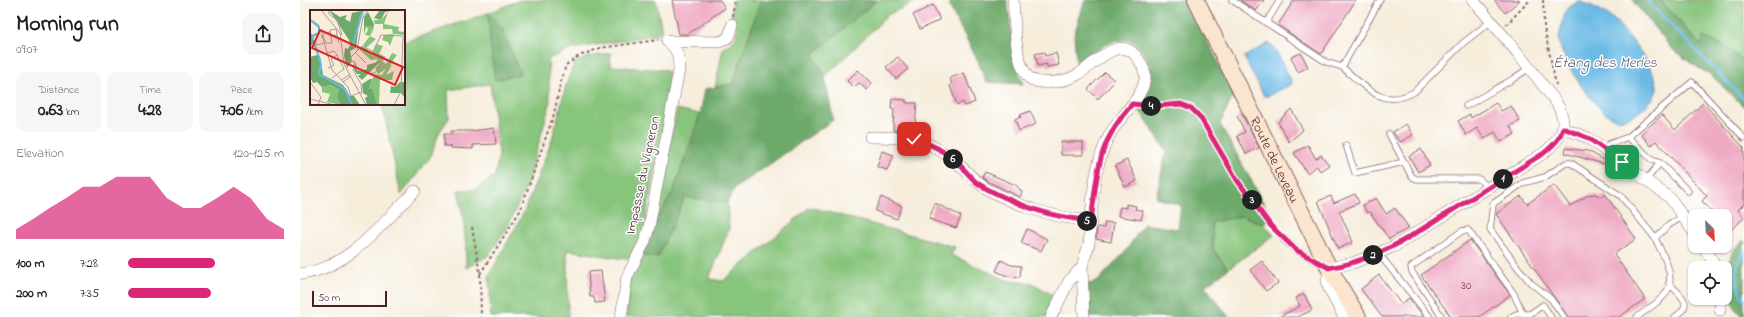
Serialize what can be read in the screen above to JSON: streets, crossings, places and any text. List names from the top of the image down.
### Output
{
  "streets": {
    "street": ["Route de Leveau", "Impasse du Vigneron"]
  },
  "water": ["Étang des Merles"],
  "house_numbers": ["30"],
  "scale_bar": "50 m",
  "north": "bottom right",
  "page": {
    "heading": ["Morning run", "09:07"],
    "stats": [
      ["Distance", "0.63 km"],
      ["Time", "4:28"],
      ["Pace", "7:06 /km"]
    ],
    "pins": [
      "4",
      "6",
      "1",
      "3",
      "5",
      "2"
    ],
    "chart": ["Elevation", "120–125 m"],
    "list": [
      {
        "name": "100 m",
        "note": "7:28"
      },
      {
        "name": "200 m",
        "note": "7:35"
      }
    ],
    "scale": "50 m"
  }
}
